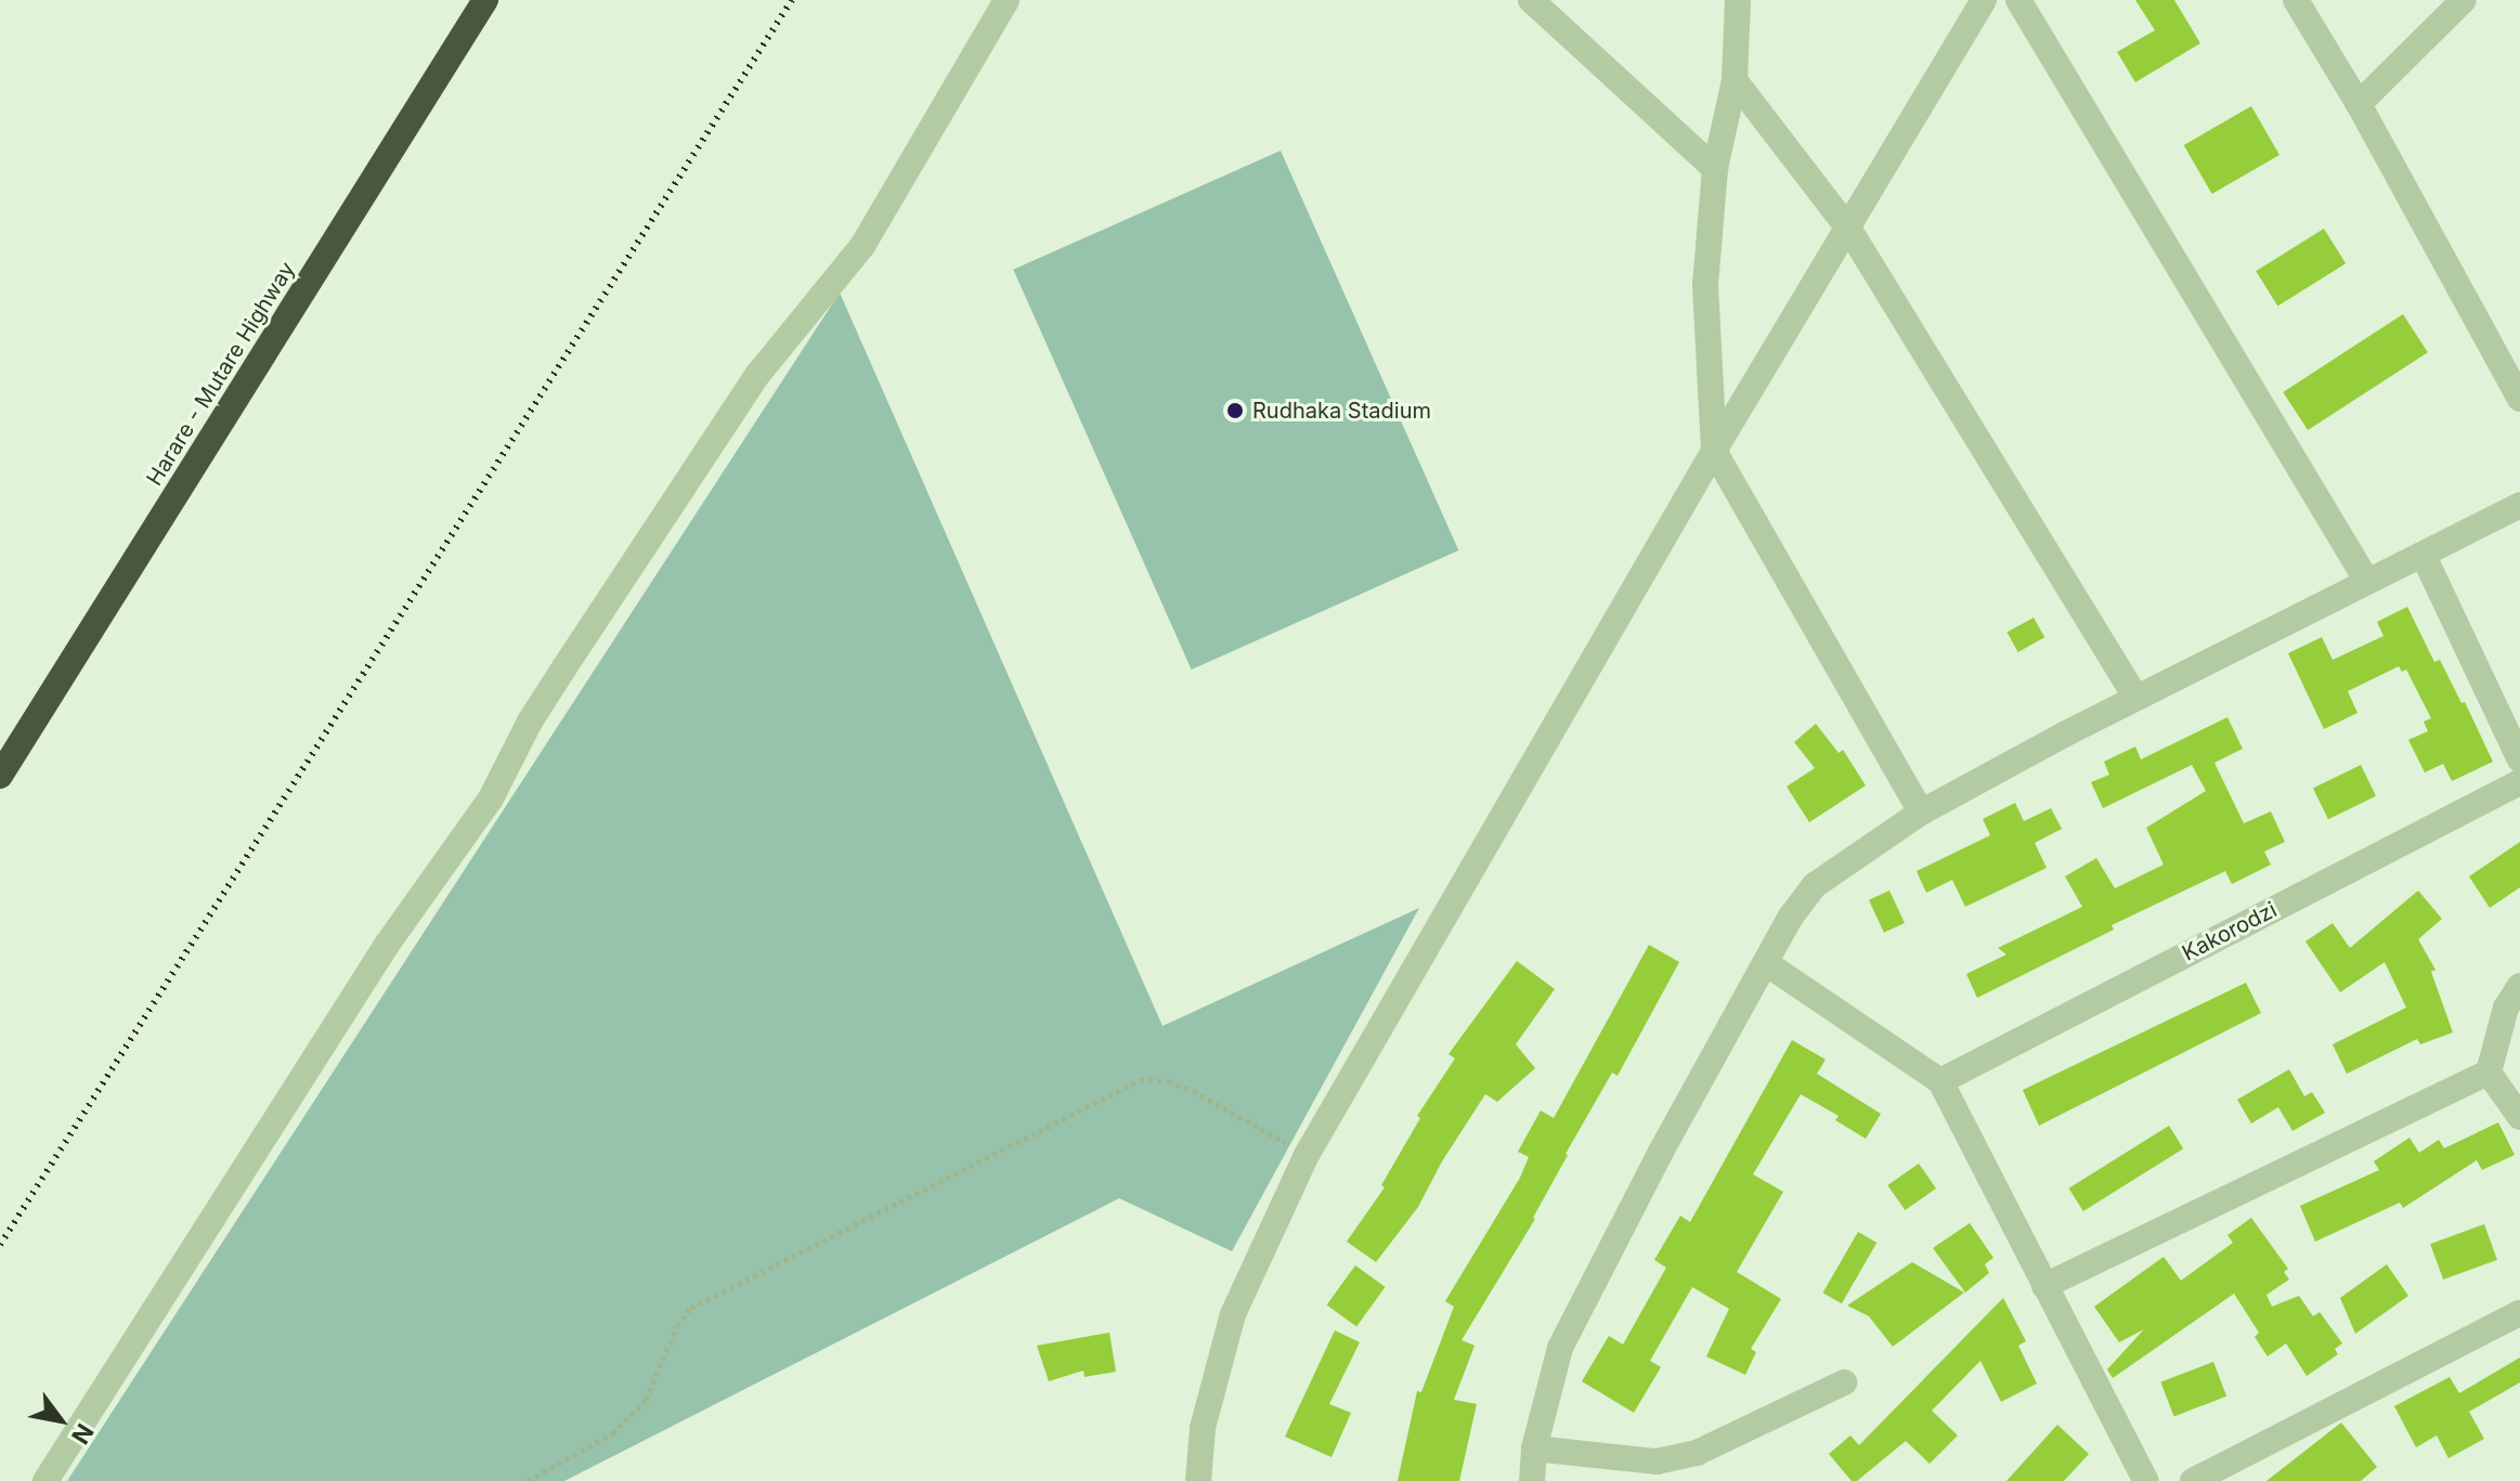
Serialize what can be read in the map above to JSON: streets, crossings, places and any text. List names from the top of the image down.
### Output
{
  "streets": {
    "highway": ["Harare - Mutare Highway"],
    "street": ["Kakorodzi"]
  },
  "places": ["Rudhaka Stadium"],
  "north": "bottom right"
}
